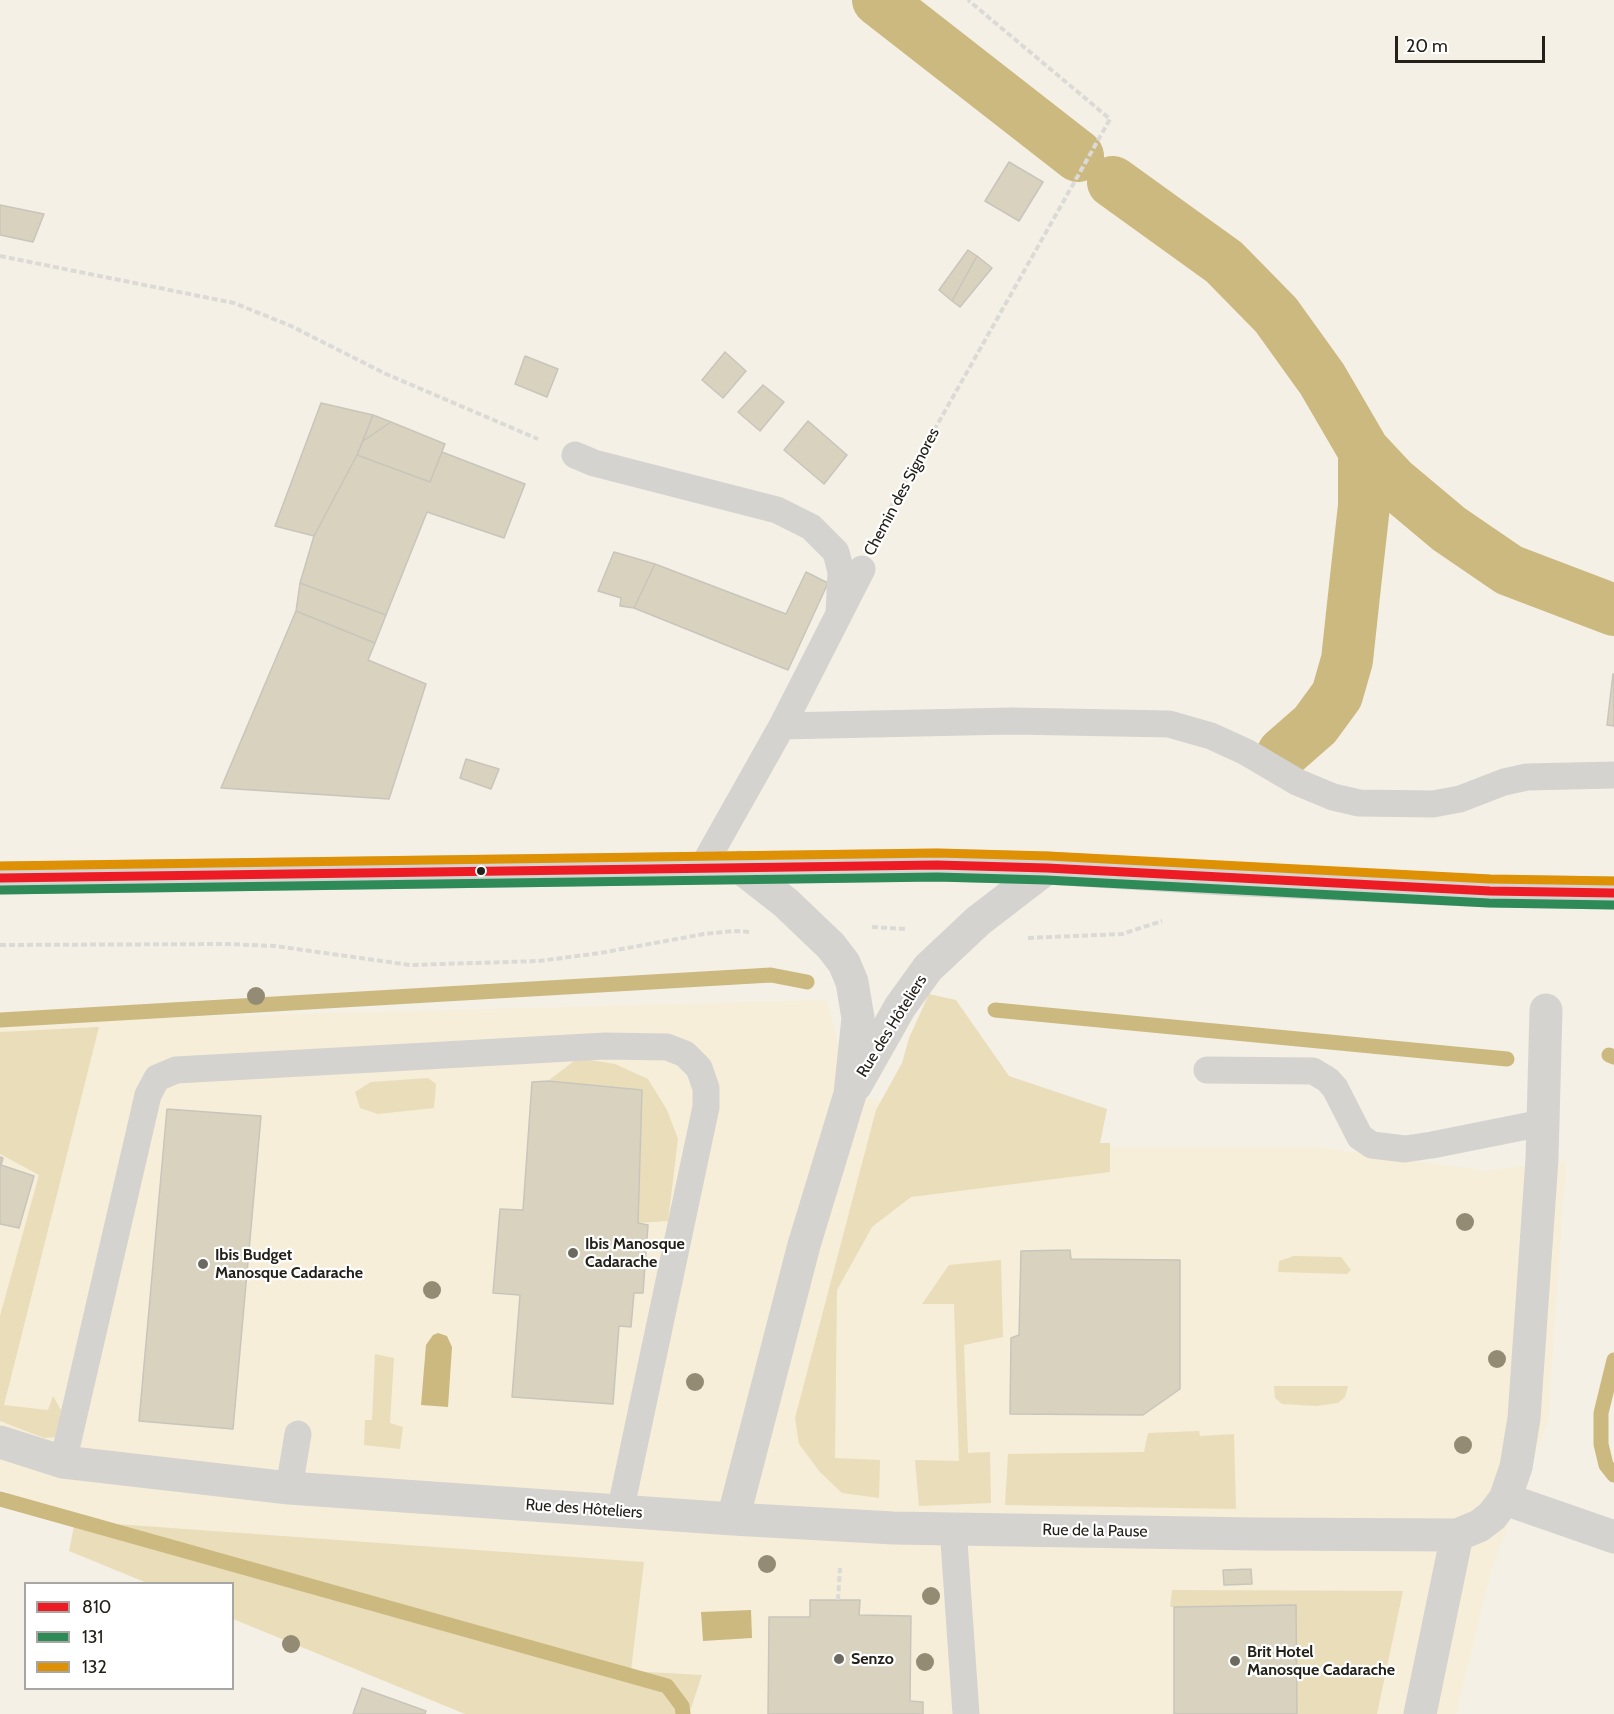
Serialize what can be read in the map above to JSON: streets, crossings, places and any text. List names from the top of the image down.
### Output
{
  "streets": {
    "street": ["Rue des Hôteliers", "Rue de la Pause"],
    "lane": ["Chemin des Signores"]
  },
  "crossings": [
    ["Rue des Hôteliers", "Rue de la Pause"]
  ],
  "places": [
    "Ibis Manosque Cadarache",
    "Ibis Budget Manosque Cadarache",
    "Senzo",
    "Brit Hotel Manosque Cadarache"
  ],
  "lines": ["transit line 132", "transit line 810", "transit line 131"],
  "legend": ["810", "131", "132"],
  "scale_bar": "20 m"
}
